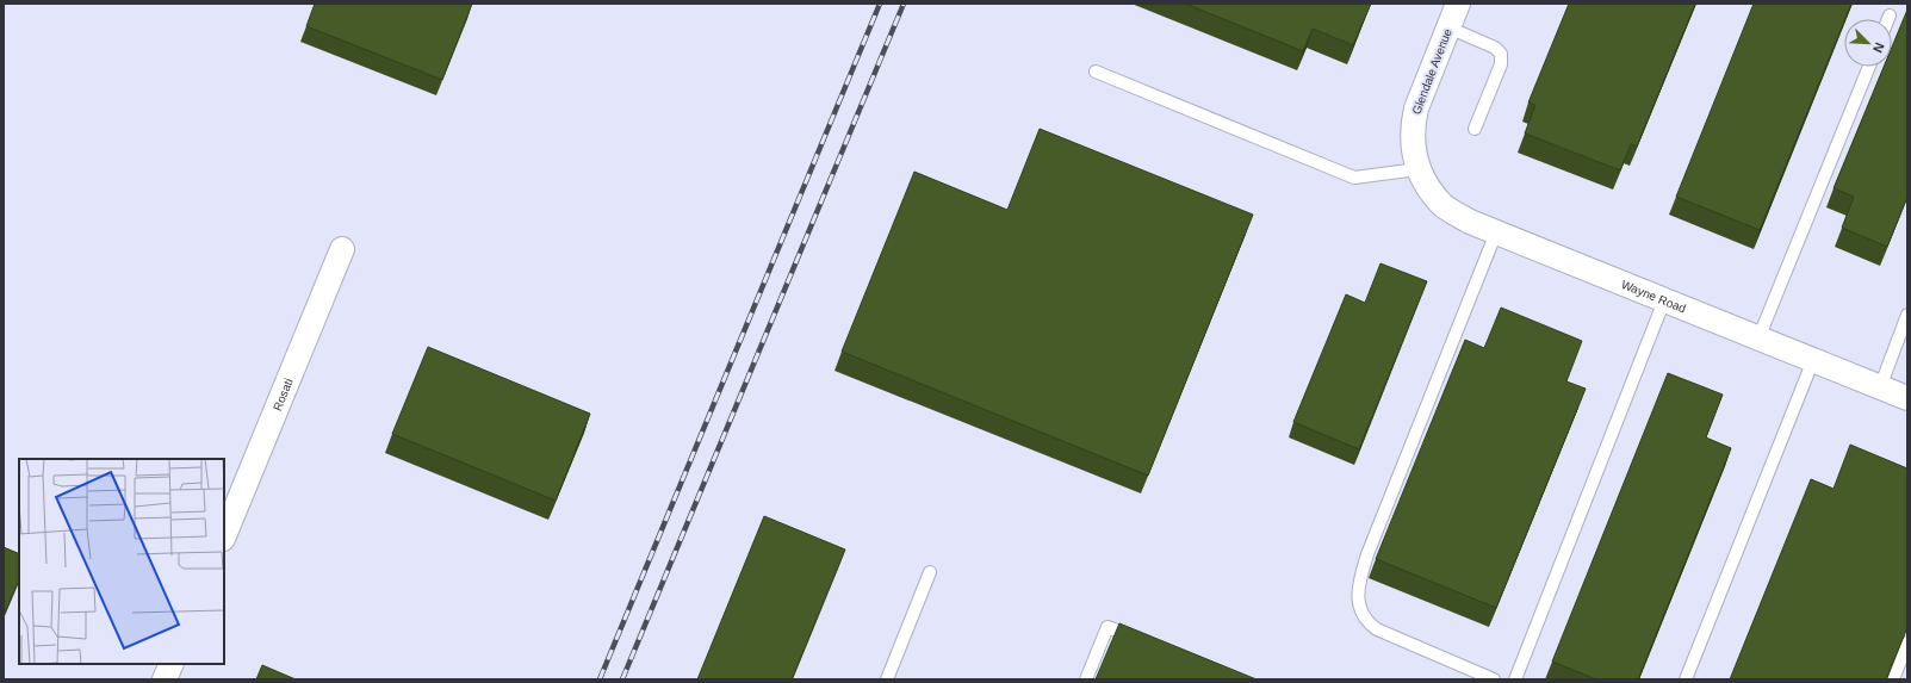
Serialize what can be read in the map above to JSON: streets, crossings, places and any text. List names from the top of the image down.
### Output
{
  "streets": {
    "street": ["Glendale Avenue", "Wayne Road", "Rosati"]
  },
  "crossings": [
    ["Glendale Avenue", "Wayne Road"]
  ],
  "north": "bottom right"
}
